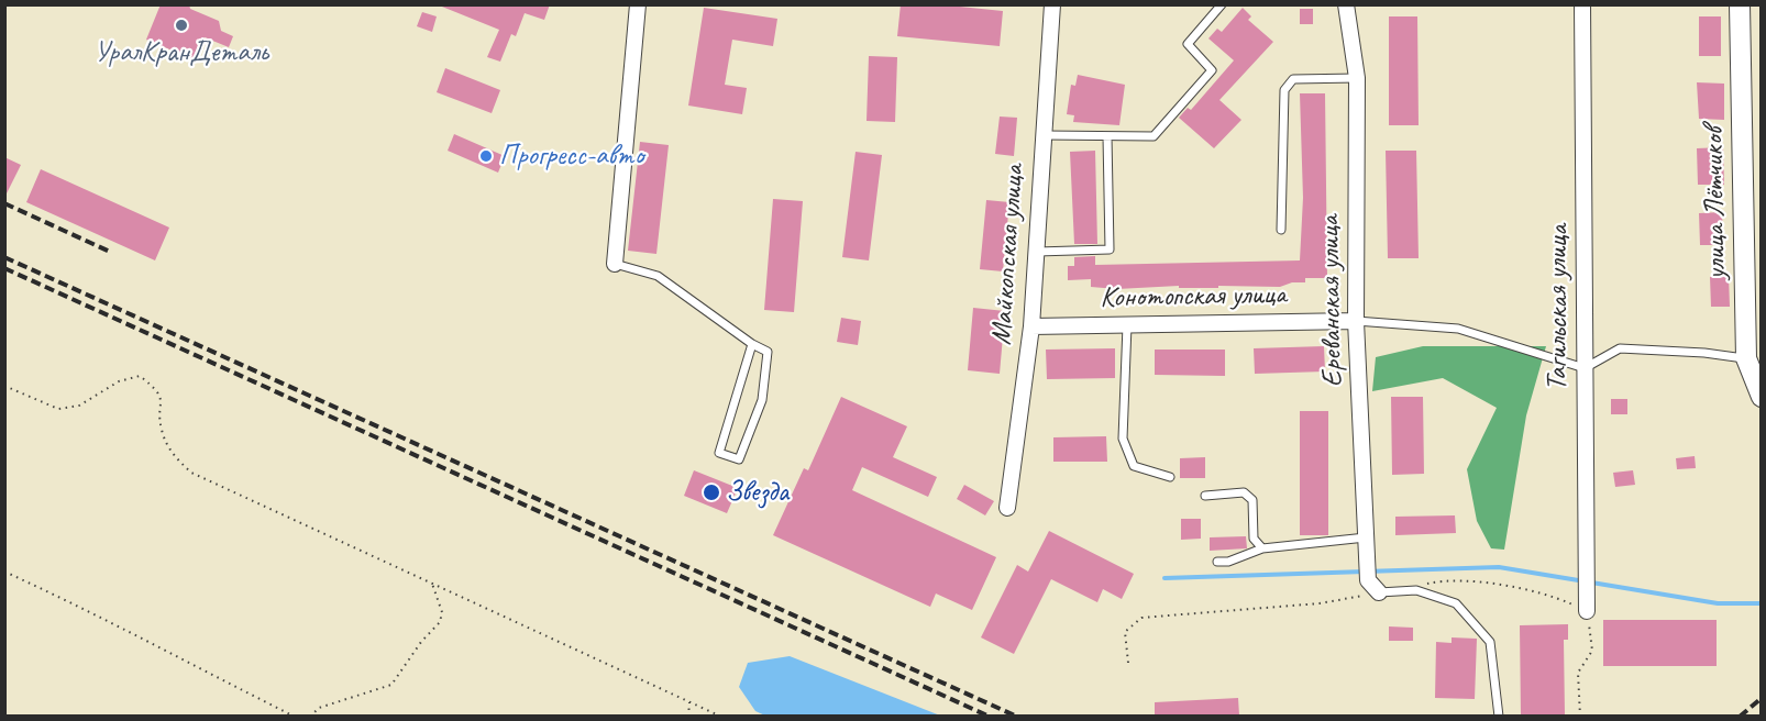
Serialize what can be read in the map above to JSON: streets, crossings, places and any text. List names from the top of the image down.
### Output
{
  "streets": {
    "main road": ["улица Лётчиков"],
    "street": [
      "Майкопская улица",
      "Конотопская улица",
      "Ереванская улица",
      "Тагильская улица"
    ]
  },
  "crossings": [
    ["Майкопская улица", "Конотопская улица"],
    ["Конотопская улица", "Ереванская улица"]
  ],
  "places": ["УралКранДеталь", "Прогресс-авто", "Звезда"]
}
